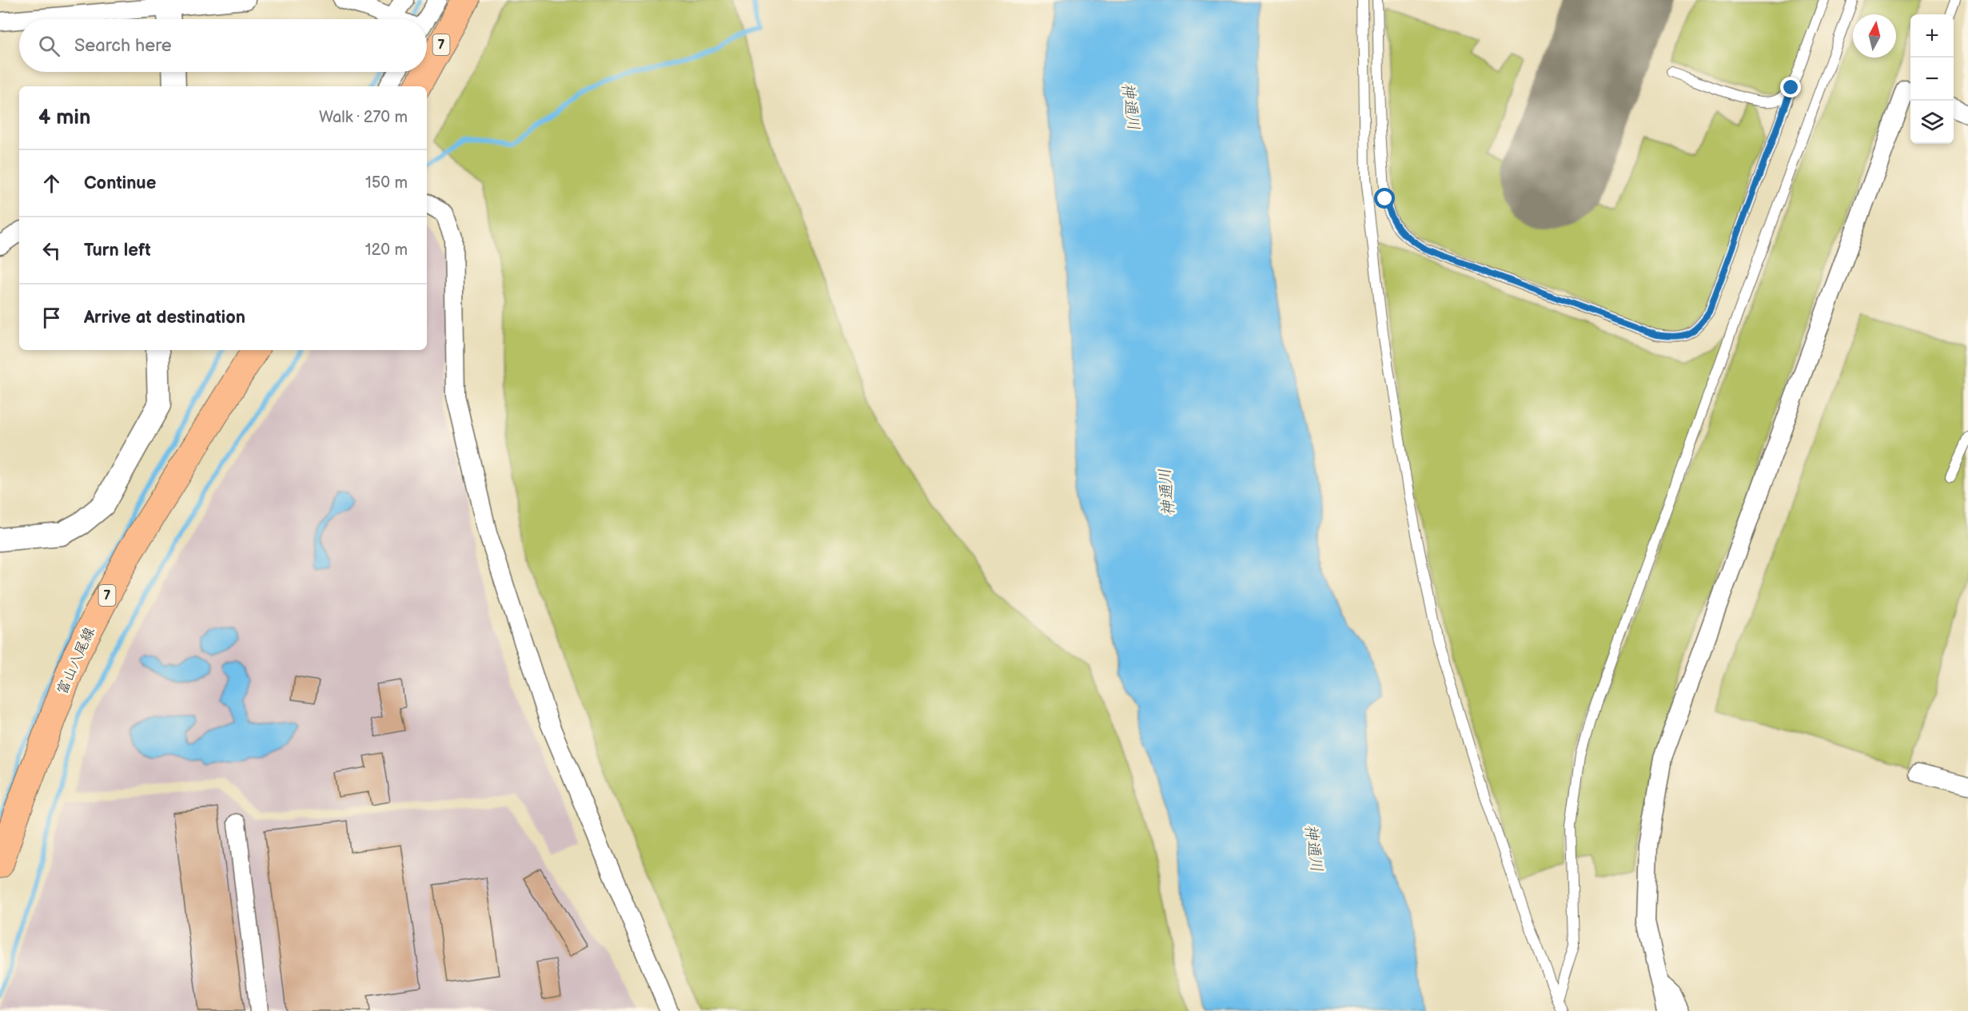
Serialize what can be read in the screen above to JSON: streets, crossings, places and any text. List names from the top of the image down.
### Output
{
  "streets": {
    "main road": ["7", "富山八尾線"]
  },
  "water": ["神通川"],
  "north": "top",
  "page": {
    "map_buttons": ["+", "−"],
    "search": "Search here",
    "heading": ["4 min", "Walk · 270 m"],
    "list": [
      ["Continue", "150 m"],
      ["Turn left", "120 m"],
      "Arrive at destination"
    ]
  }
}
